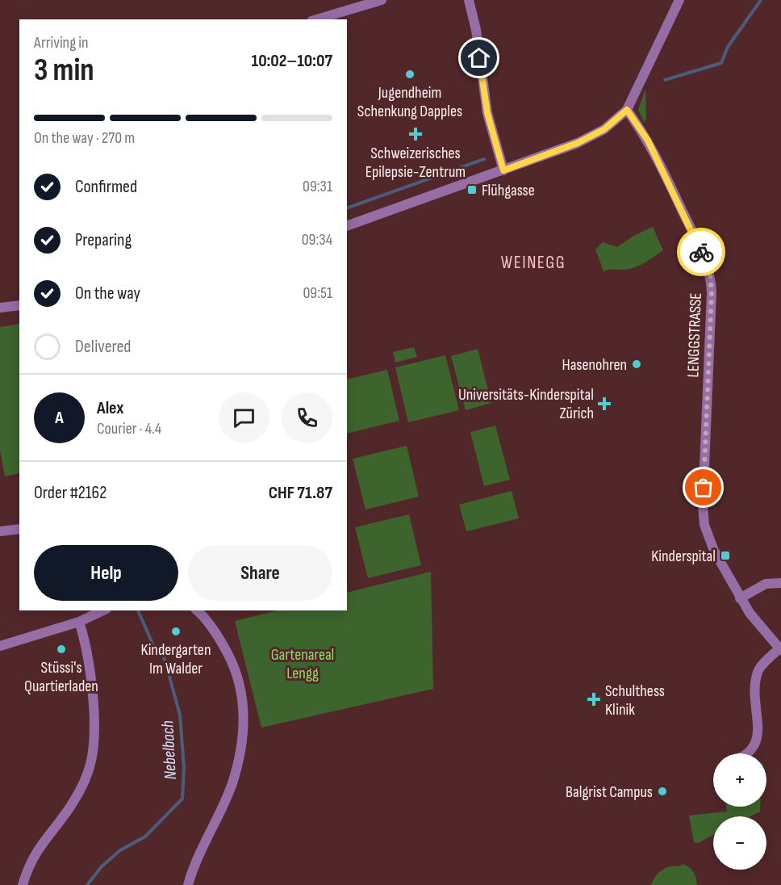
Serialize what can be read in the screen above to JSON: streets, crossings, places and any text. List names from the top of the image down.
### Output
{
  "streets": {
    "street": ["LENGGSTRASSE"]
  },
  "districts": ["WEINEGG"],
  "water": ["Nebelbach"],
  "parks": ["Gartenareal Lengg"],
  "places": {
    "other": [
      "Jugendheim Schenkung Dapples",
      "Hasenohren",
      "Kindergarten Im Walder",
      "Stüssi's Quartierladen",
      "Balgrist Campus"
    ],
    "health": ["Schweizerisches Epilepsie-Zentrum", "Universitäts-Kinderspital Zürich", "Schulthess Klinik"],
    "transit": ["Flühgasse", "Kinderspital"]
  },
  "page": {
    "heading": ["3 min", "Arriving in", "10:02–10:07"],
    "panel": [
      "Alex",
      "Courier · 4.4",
      "Order #2162",
      "CHF 71.87"
    ],
    "bar": "On the way · 270 m",
    "list": [
      ["Confirmed", "09:31"],
      ["Preparing", "09:34"],
      ["On the way", "09:51"],
      "Delivered"
    ],
    "round": "A",
    "buttons": ["Help", "Share"],
    "map_buttons": ["+", "−"]
  }
}
